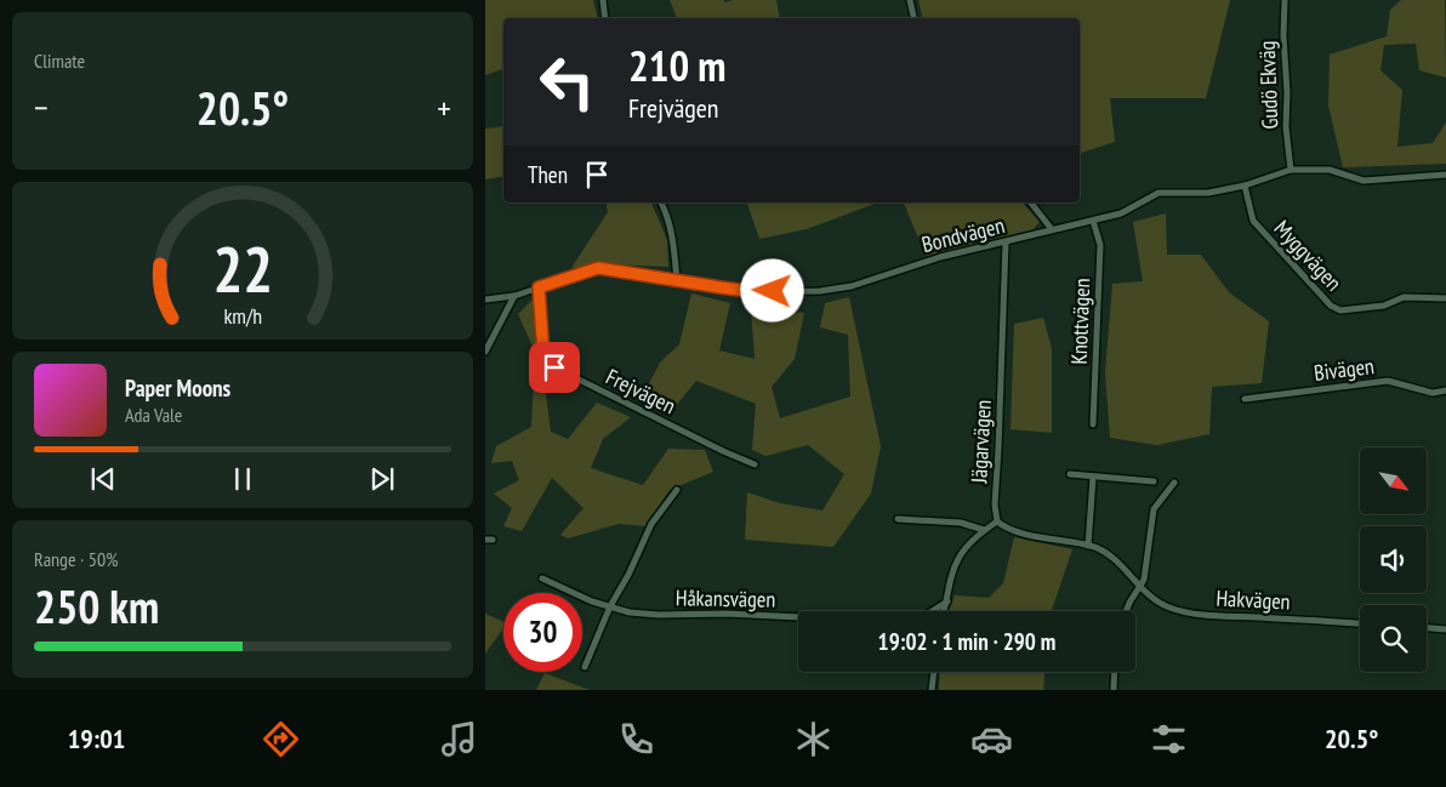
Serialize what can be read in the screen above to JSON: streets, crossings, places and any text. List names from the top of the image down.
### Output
{
  "streets": {
    "street": [
      "Gudö Ekväg",
      "Bondvägen",
      "Myggvägen",
      "Knottvägen",
      "Bivägen",
      "Frejvägen",
      "Jägarvägen",
      "Håkansvägen",
      "Hakvägen"
    ]
  },
  "crossings": [
    ["Gudö Ekväg", "Bondvägen"],
    ["Bondvägen", "Myggvägen"],
    ["Bondvägen", "Knottvägen"],
    ["Bondvägen", "Frejvägen"],
    ["Bondvägen", "Jägarvägen"],
    ["Jägarvägen", "Hakvägen"]
  ],
  "north": "bottom right",
  "page": {
    "tile": [
      "Climate",
      ["Range · 50%", "250 km"]
    ],
    "turn": ["210 m", "Frejvägen"],
    "heat": ["−", "20.5°", "+"],
    "then": "Then",
    "song": ["Paper Moons", "Ada Vale"],
    "limit": "30",
    "trip": "19:02 · 1 min · 290 m",
    "tabs": ["19:01", "20.5°"],
    "gauge": ["22", "km/h"]
  }
}
